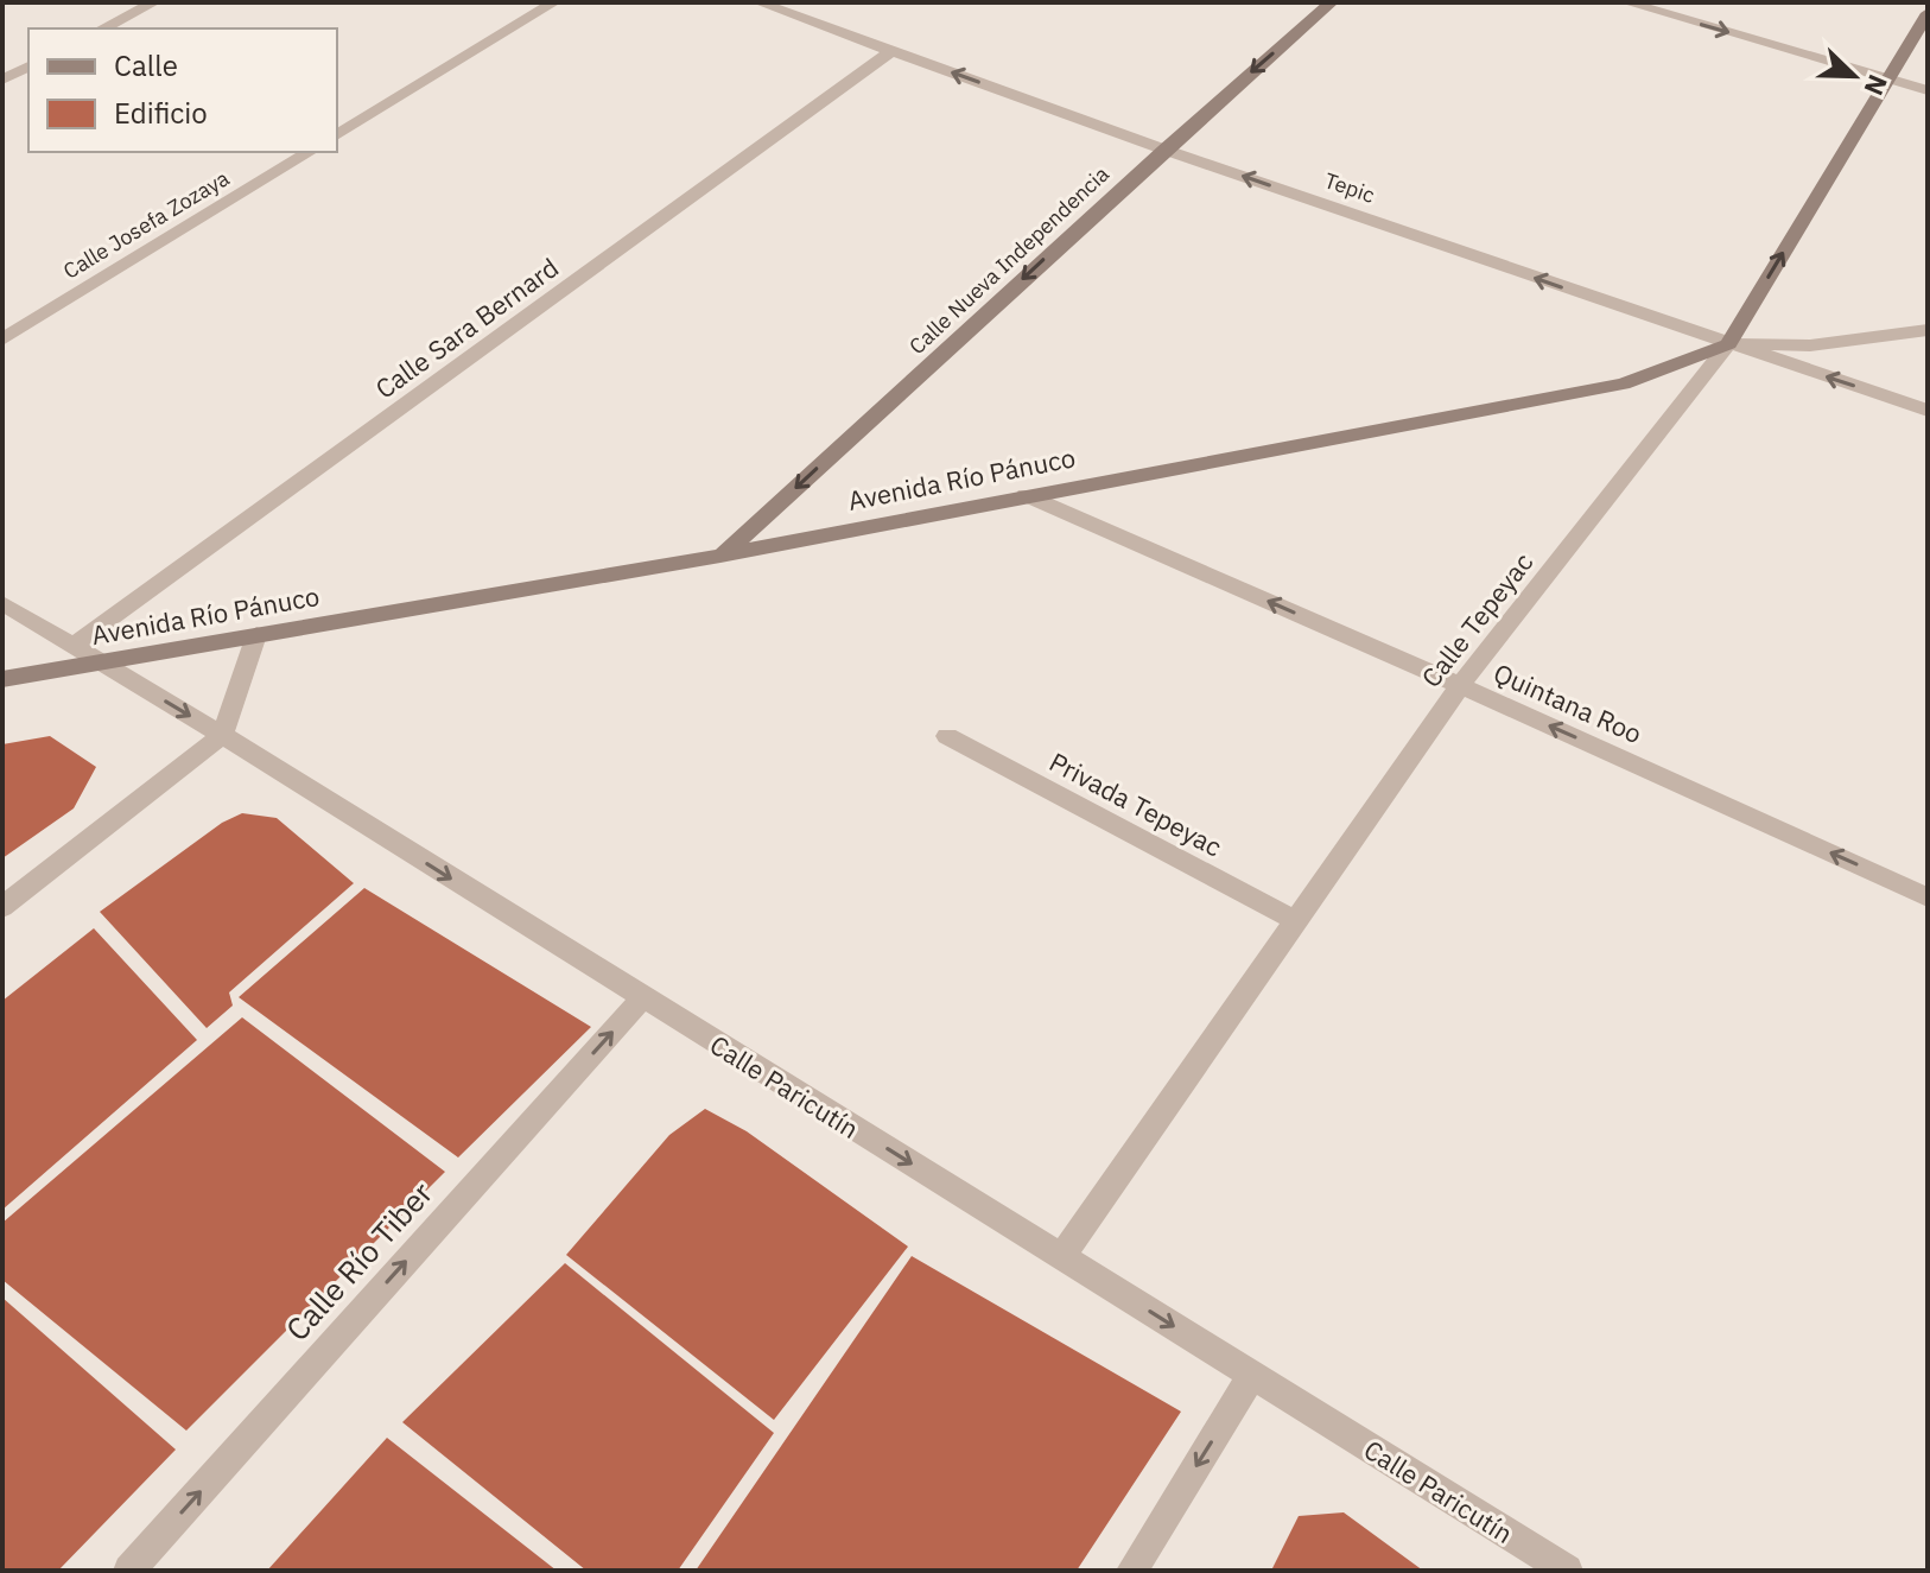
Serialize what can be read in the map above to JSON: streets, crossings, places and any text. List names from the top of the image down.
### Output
{
  "streets": {
    "street": [
      "Tepic",
      "Calle Josefa Zozaya",
      "Calle Nueva Independencia",
      "Calle Sara Bernard",
      "Avenida Río Pánuco",
      "Calle Tepeyac",
      "Quintana Roo",
      "Privada Tepeyac",
      "Calle Paricutín",
      "Calle Río Tiber"
    ]
  },
  "crossings": [
    ["Tepic", "Calle Nueva Independencia"],
    ["Tepic", "Calle Sara Bernard"],
    ["Tepic", "Avenida Río Pánuco"],
    ["Tepic", "Calle Tepeyac"],
    ["Calle Nueva Independencia", "Avenida Río Pánuco"],
    ["Calle Sara Bernard", "Calle Paricutín"],
    ["Avenida Río Pánuco", "Calle Tepeyac"],
    ["Avenida Río Pánuco", "Quintana Roo"],
    ["Avenida Río Pánuco", "Calle Paricutín"],
    ["Calle Tepeyac", "Quintana Roo"],
    ["Calle Tepeyac", "Privada Tepeyac"],
    ["Calle Tepeyac", "Calle Paricutín"],
    ["Calle Paricutín", "Calle Río Tiber"]
  ],
  "one_way": [
    "Tepic",
    "Calle Nueva Independencia",
    "Quintana Roo",
    "Calle Paricutín",
    "Calle Río Tiber"
  ],
  "legend": ["Calle", "Edificio"],
  "north": "bottom right"
}
